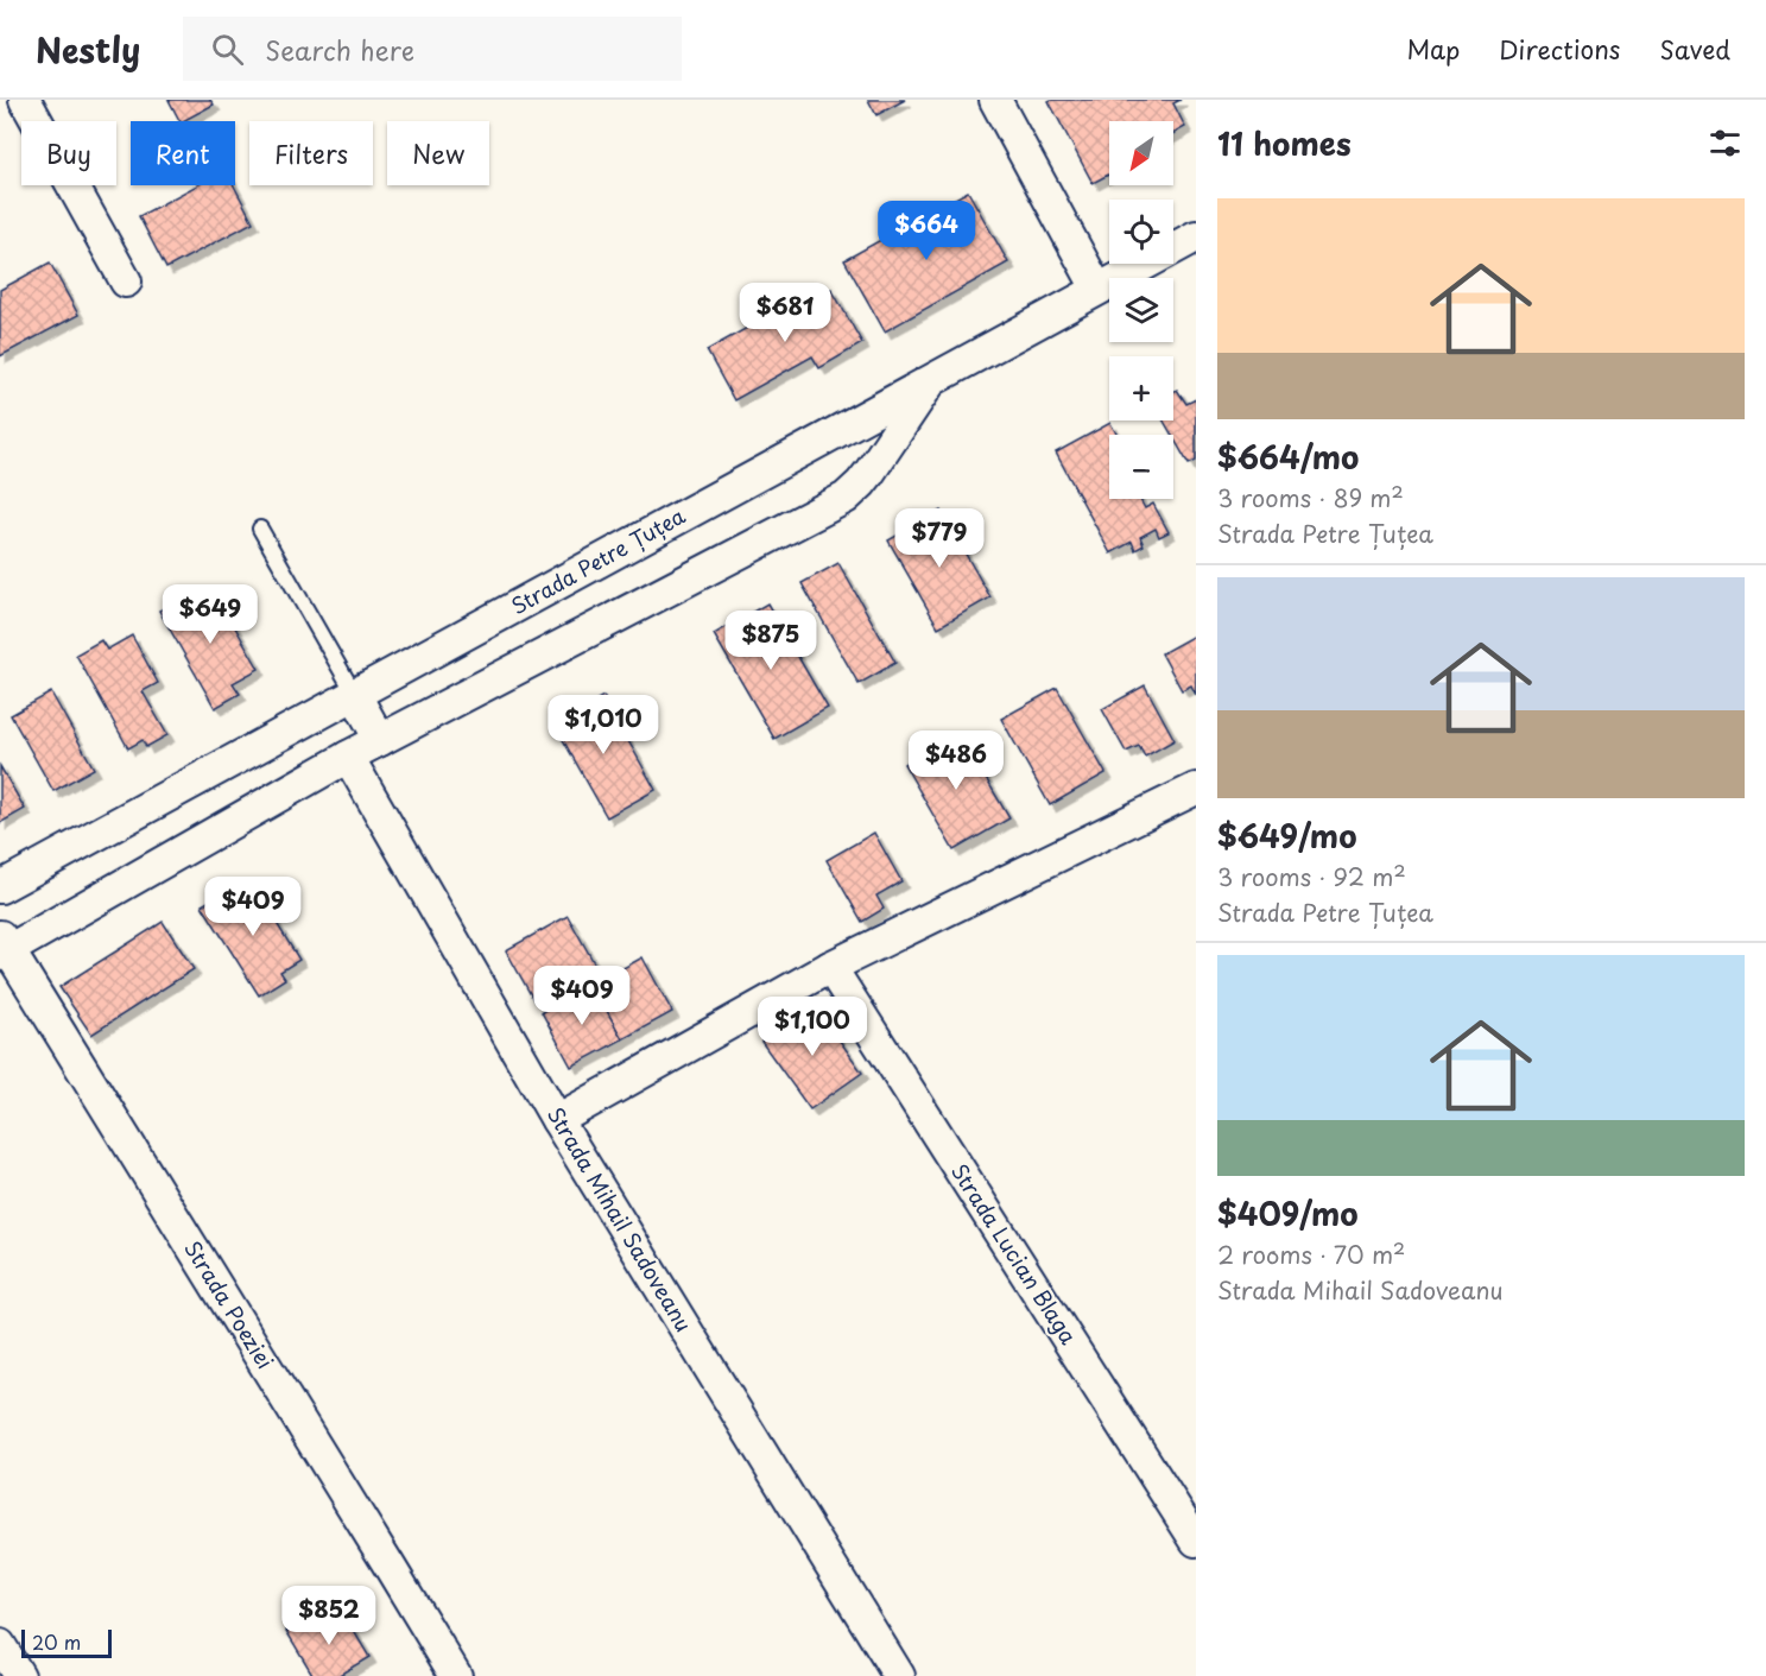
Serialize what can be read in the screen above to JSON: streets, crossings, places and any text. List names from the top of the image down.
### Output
{
  "streets": {
    "street": [
      "Strada Petre Țuțea",
      "Strada Mihail Sadoveanu",
      "Strada Lucian Blaga",
      "Strada Poeziei"
    ]
  },
  "scale_bar": "20 m",
  "north": "bottom left",
  "page": {
    "header": "Nestly",
    "search": "Search here",
    "nav": ["Map", "Directions", "Saved"],
    "heading": "11 homes",
    "map_buttons": ["+", "−"],
    "chip": [
      "Buy",
      "Rent",
      "Filters",
      "New"
    ],
    "list": [
      {
        "name": "$664/mo",
        "note": "3 rooms · 89 m² · Strada Petre Țuțea"
      },
      {
        "name": "$649/mo",
        "note": "3 rooms · 92 m² · Strada Petre Țuțea"
      },
      {
        "name": "$409/mo",
        "note": "2 rooms · 70 m² · Strada Mihail Sadoveanu"
      }
    ],
    "price": [
      "$664",
      "$681",
      "$779",
      "$649",
      "$875",
      "$1,010",
      "$486",
      "$409",
      "$409",
      "$1,100",
      "$852"
    ],
    "scale": "20 m"
  }
}
